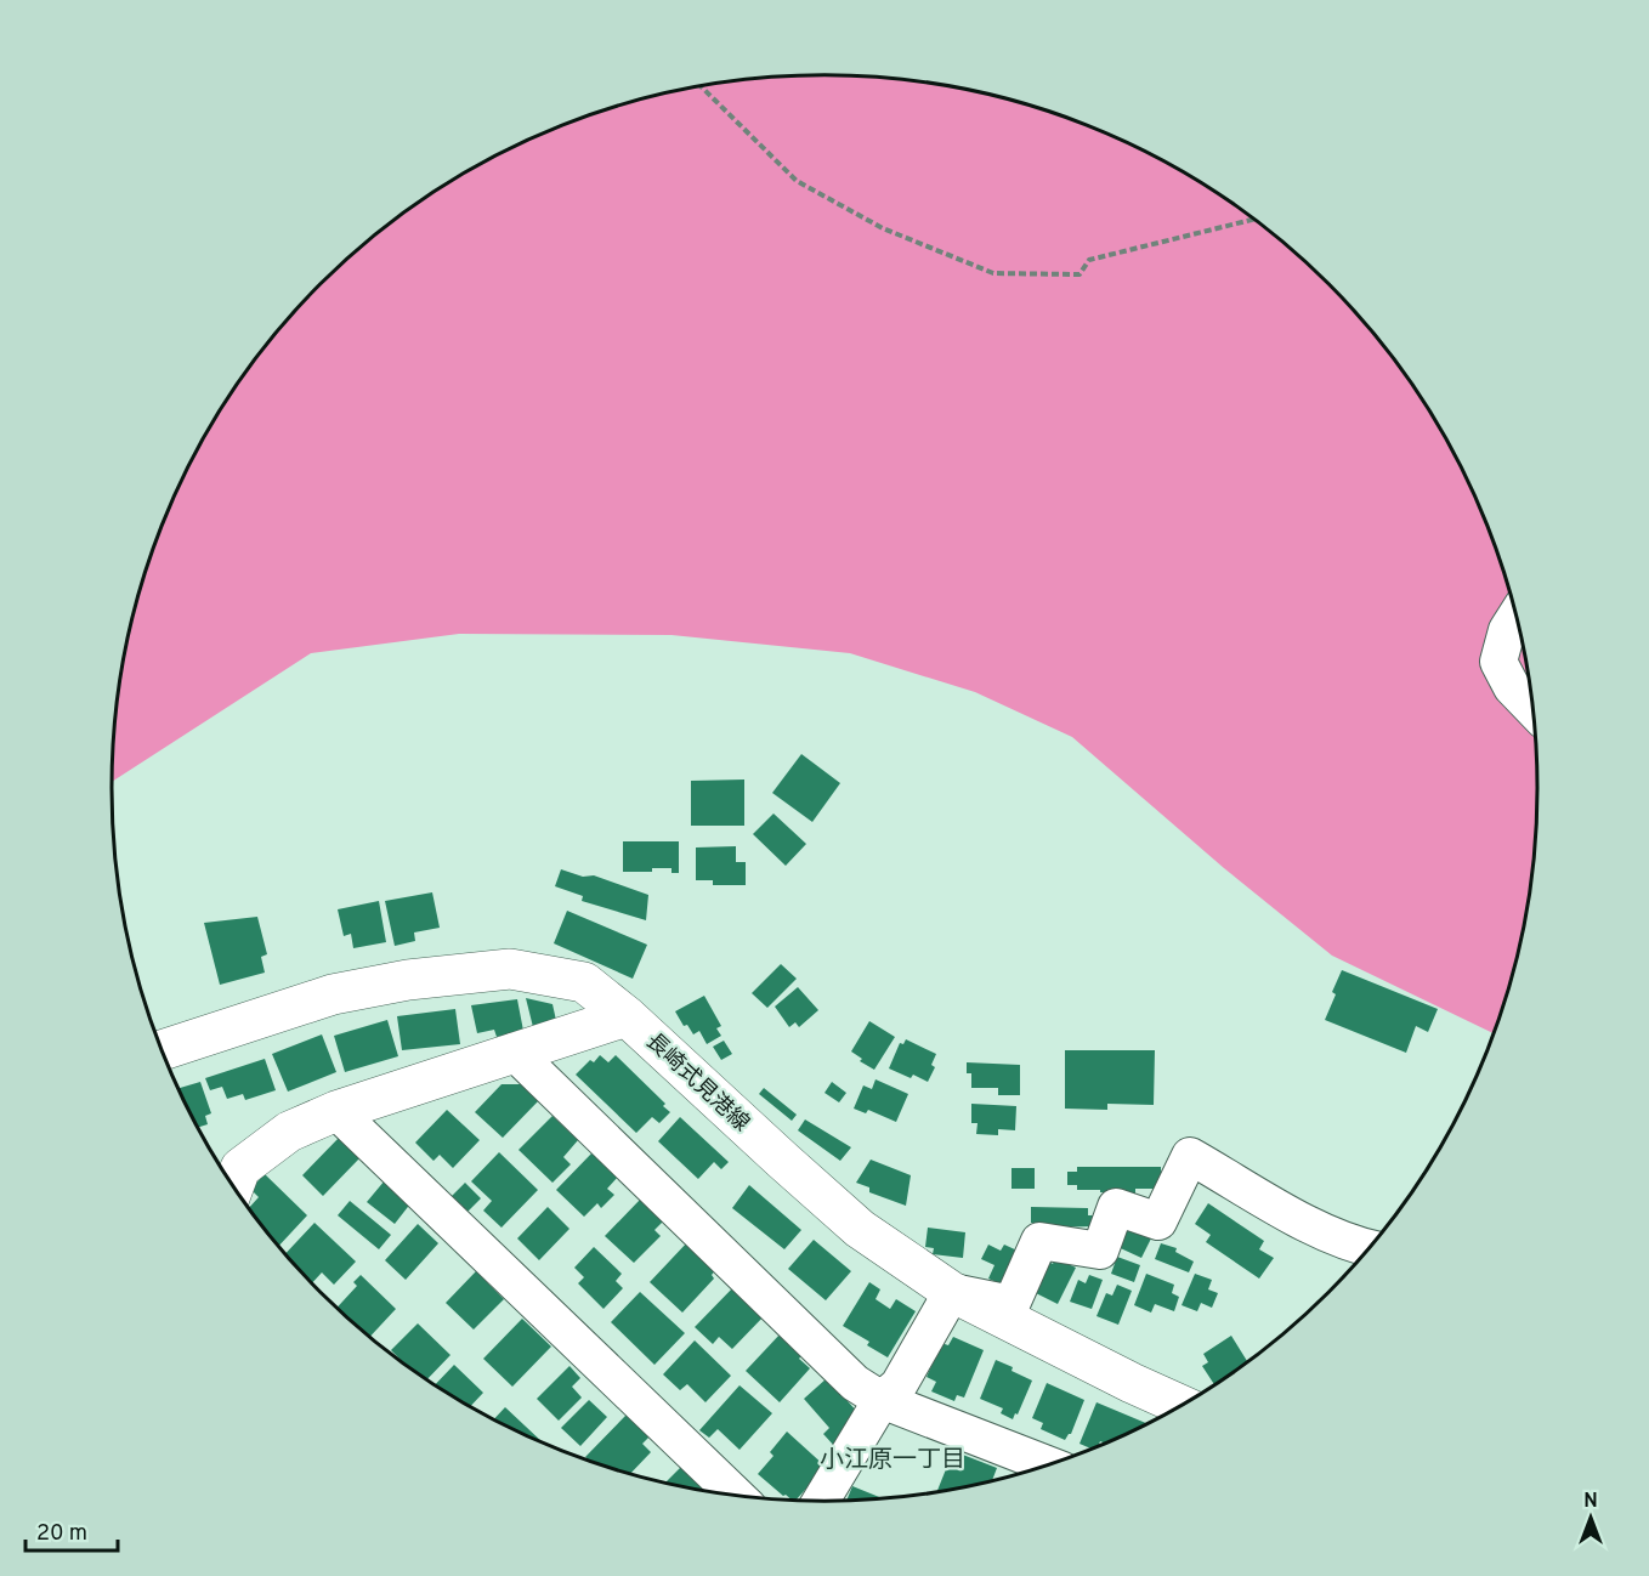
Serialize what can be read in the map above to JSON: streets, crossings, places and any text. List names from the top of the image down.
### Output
{
  "streets": {
    "main road": ["長崎式見港線"]
  },
  "districts": ["小江原一丁目"],
  "scale_bar": "20 m",
  "north": "top"
}
